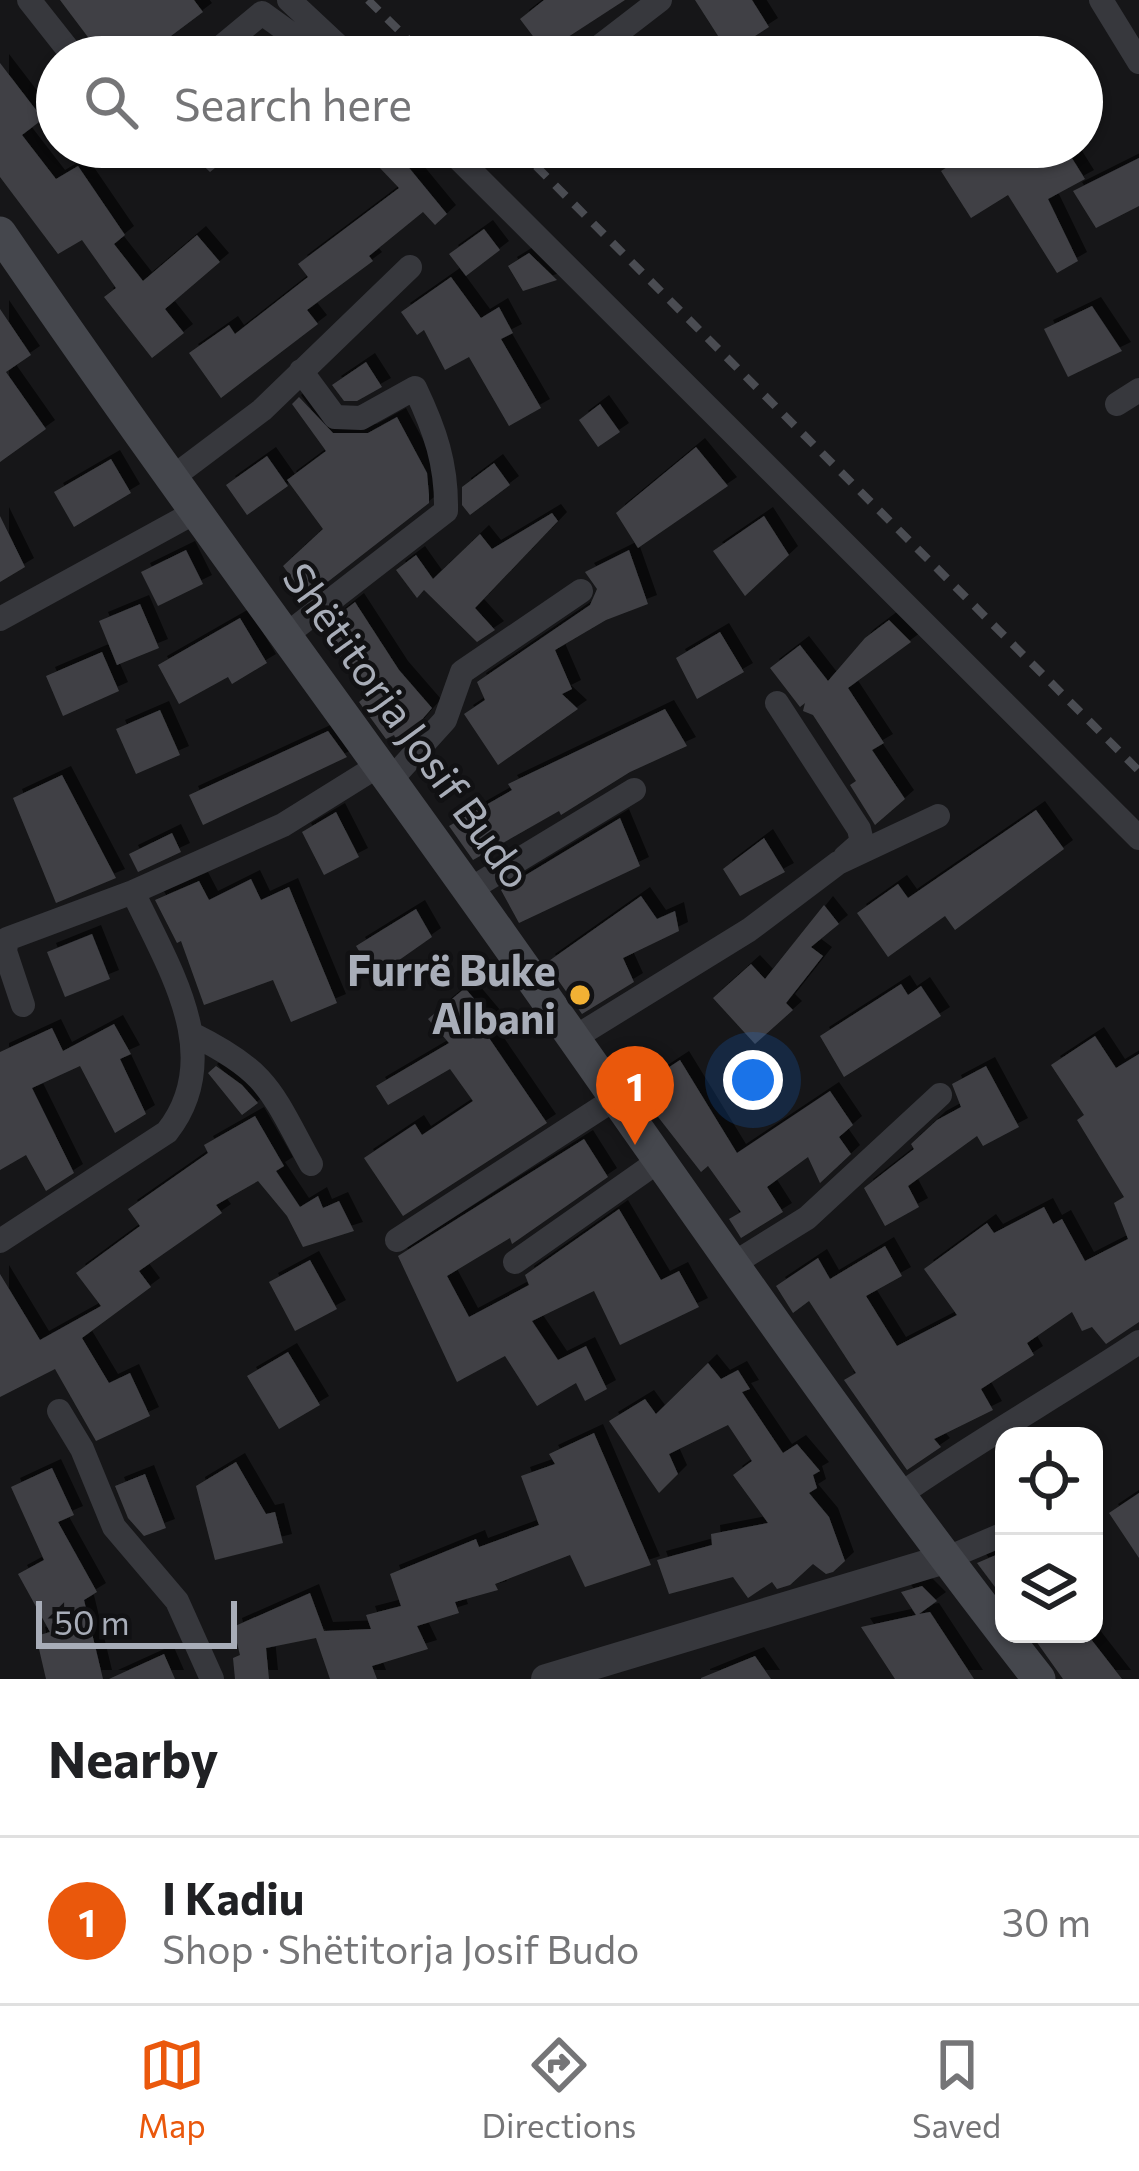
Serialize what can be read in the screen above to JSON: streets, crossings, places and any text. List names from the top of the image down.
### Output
{
  "streets": {
    "main road": ["Shëtitorja Josif Budo"]
  },
  "places": ["Furrë Buke Albani"],
  "scale_bar": "50 m",
  "page": {
    "search": "Search here",
    "pins": "1",
    "scale": "50 m",
    "heading": "Nearby",
    "list": [
      {
        "mark": "1",
        "name": "I Kadiu",
        "note": "Shop · Shëtitorja Josif Budo",
        "value": "30 m"
      }
    ],
    "nav": ["Map", "Directions", "Saved"]
  }
}
